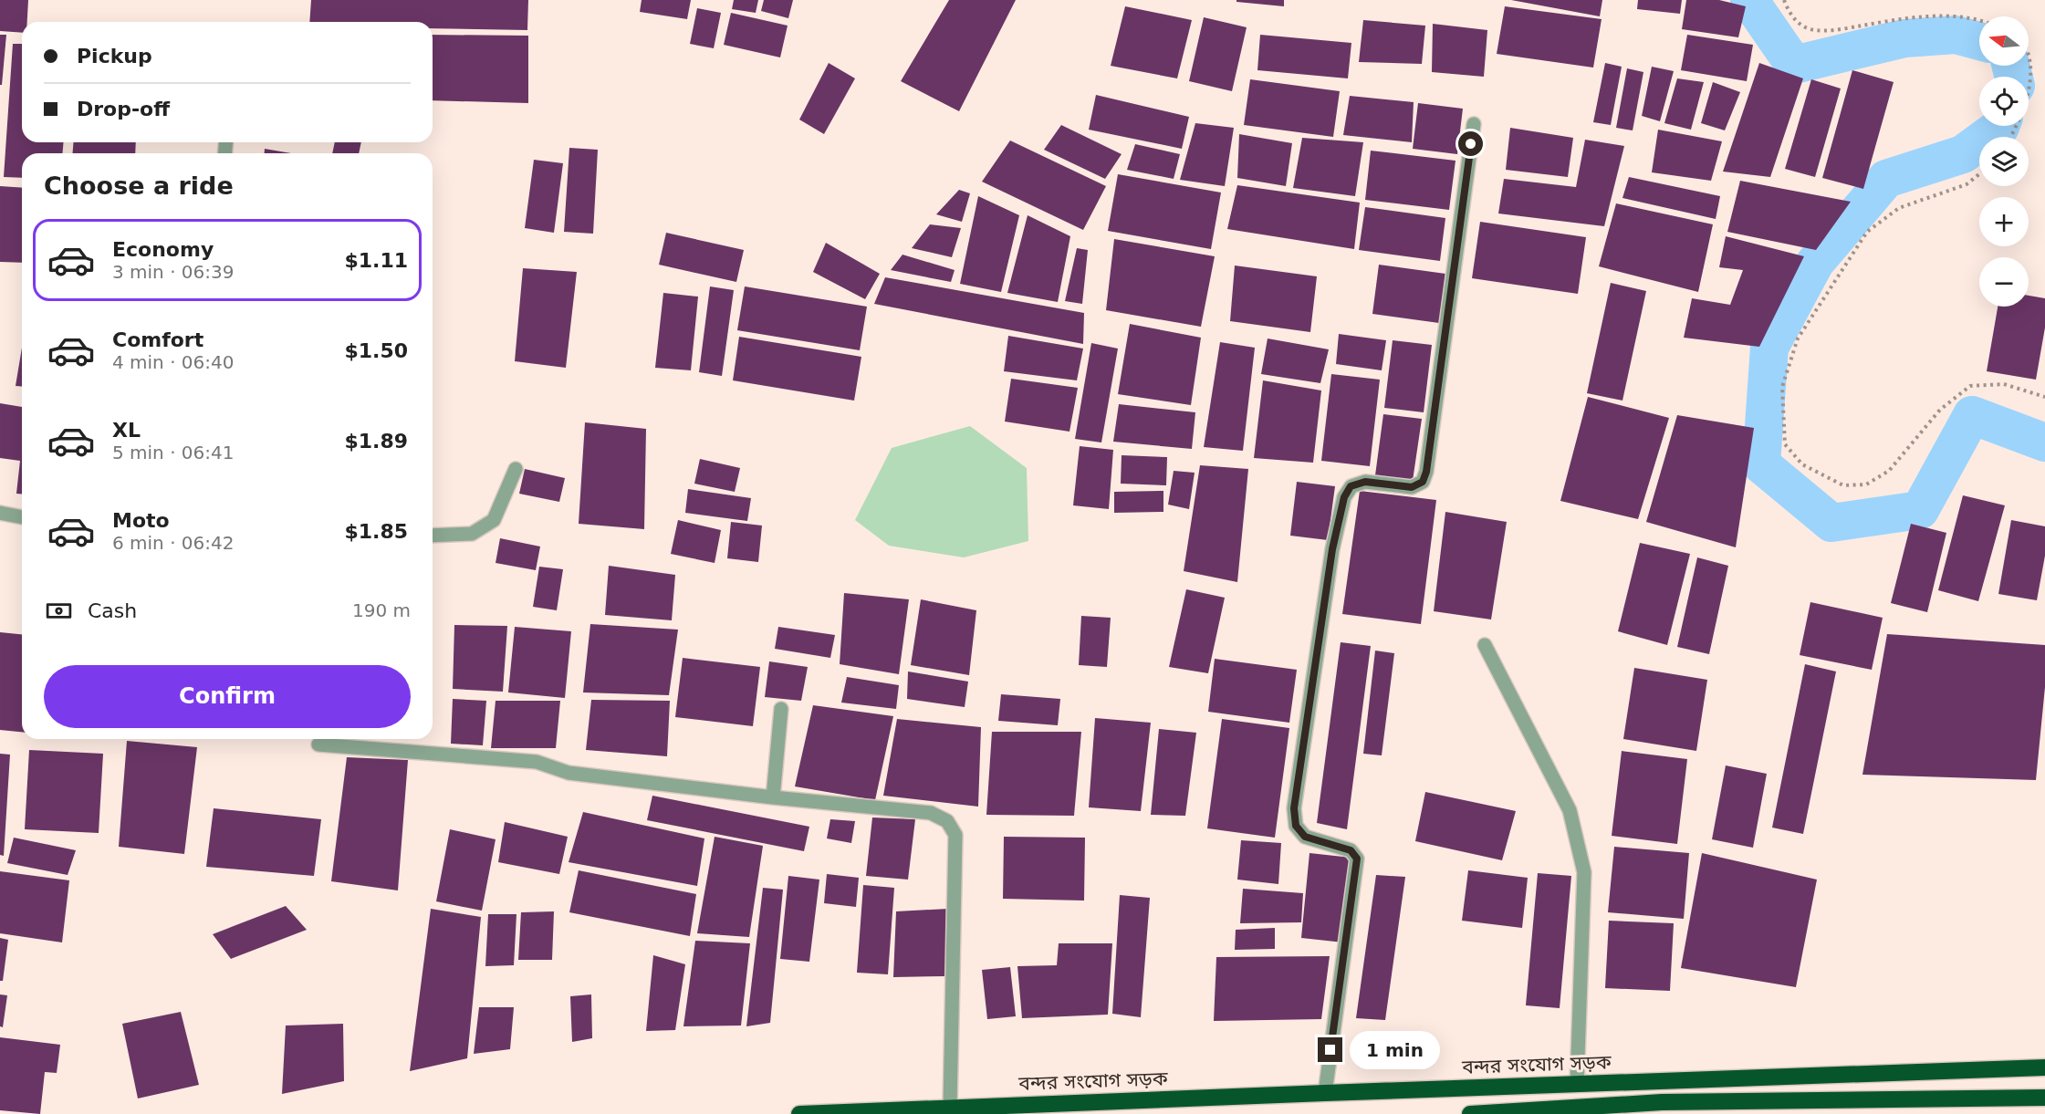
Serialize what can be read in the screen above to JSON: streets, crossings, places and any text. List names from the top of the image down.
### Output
{
  "streets": {
    "highway": ["বন্দর সংযোগ সড়ক"]
  },
  "north": "left",
  "page": {
    "map_buttons": ["+", "−"],
    "banner": ["Pickup", "Drop-off"],
    "heading": "Choose a ride",
    "list": [
      {
        "name": "Economy",
        "note": "3 min · 06:39",
        "value": "$1.11"
      },
      {
        "name": "Comfort",
        "note": "4 min · 06:40",
        "value": "$1.50"
      },
      {
        "name": "XL",
        "note": "5 min · 06:41",
        "value": "$1.89"
      },
      {
        "name": "Moto",
        "note": "6 min · 06:42",
        "value": "$1.85"
      }
    ],
    "pay": ["Cash", "190 m"],
    "buttons": "Confirm",
    "bubble": "1 min"
  }
}
